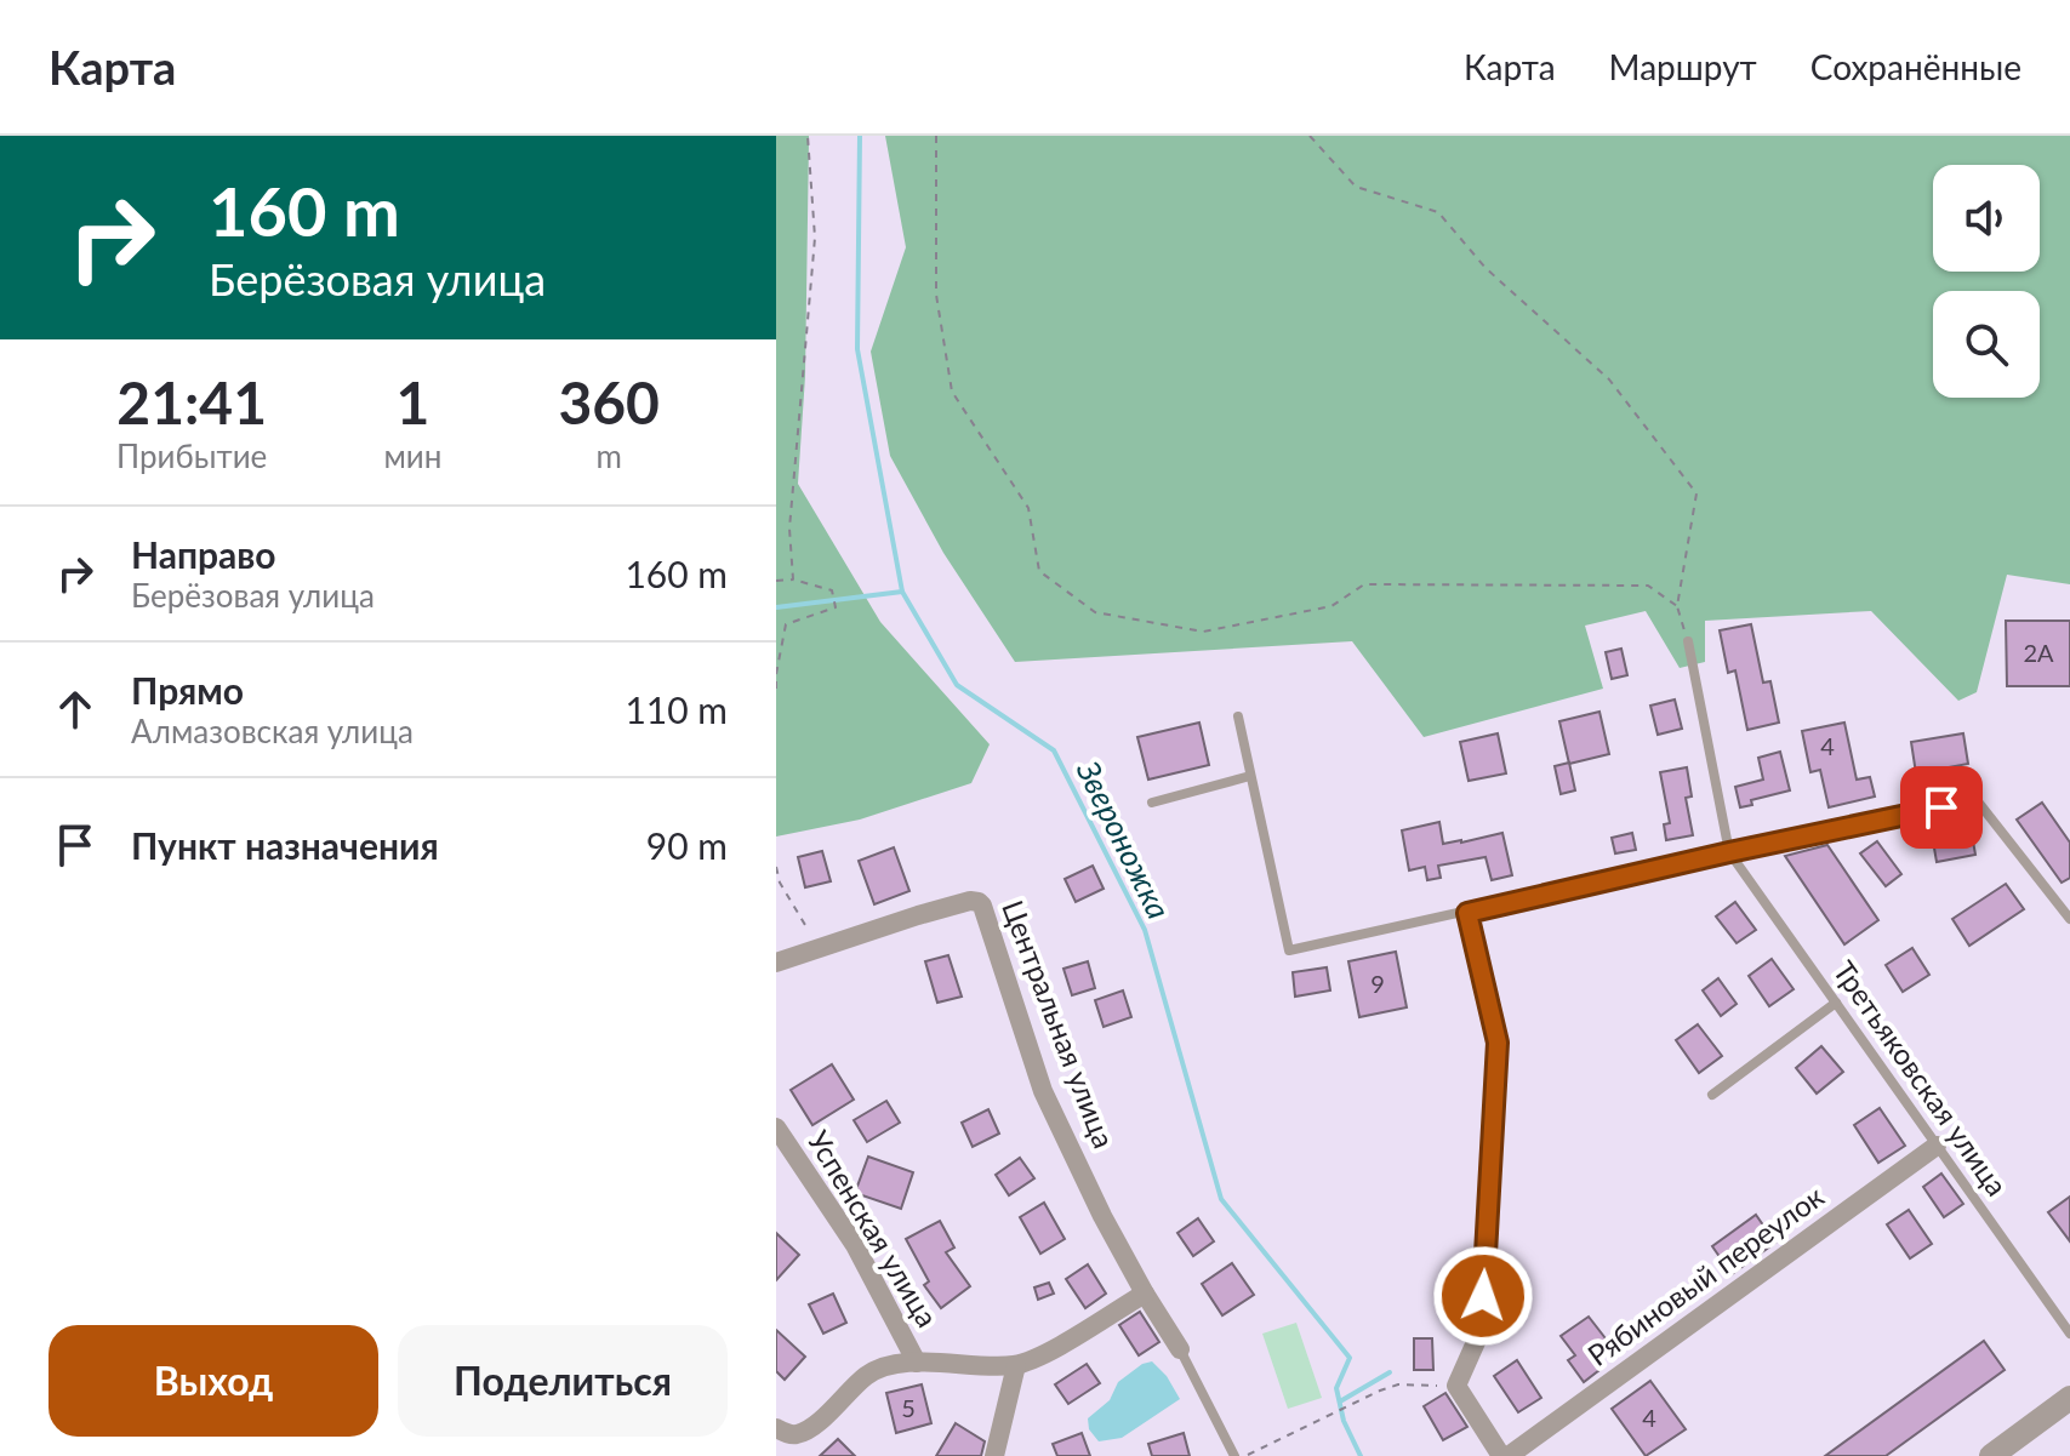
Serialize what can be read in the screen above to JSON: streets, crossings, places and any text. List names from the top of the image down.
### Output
{
  "streets": {
    "street": ["Центральная улица", "Успенская улица", "Рябиновый переулок"],
    "lane": ["Третьяковская улица"]
  },
  "crossings": [
    ["Третьяковская улица", "Рябиновый переулок"]
  ],
  "water": ["Звероножка"],
  "house_numbers": [
    "2А",
    "4",
    "9",
    "5",
    "4"
  ],
  "page": {
    "header": "Карта",
    "nav": ["Карта", "Маршрут", "Сохранённые"],
    "turn": ["160 m", "Берёзовая улица"],
    "eta": [
      "21:41",
      "Прибытие",
      "1",
      "мин",
      "360",
      "m"
    ],
    "list": [
      {
        "name": "Направо",
        "note": "Берёзовая улица",
        "value": "160 m"
      },
      {
        "name": "Прямо",
        "note": "Алмазовская улица",
        "value": "110 m"
      },
      {
        "name": "Пункт назначения",
        "value": "90 m"
      }
    ],
    "buttons": ["Выход", "Поделиться"]
  }
}
